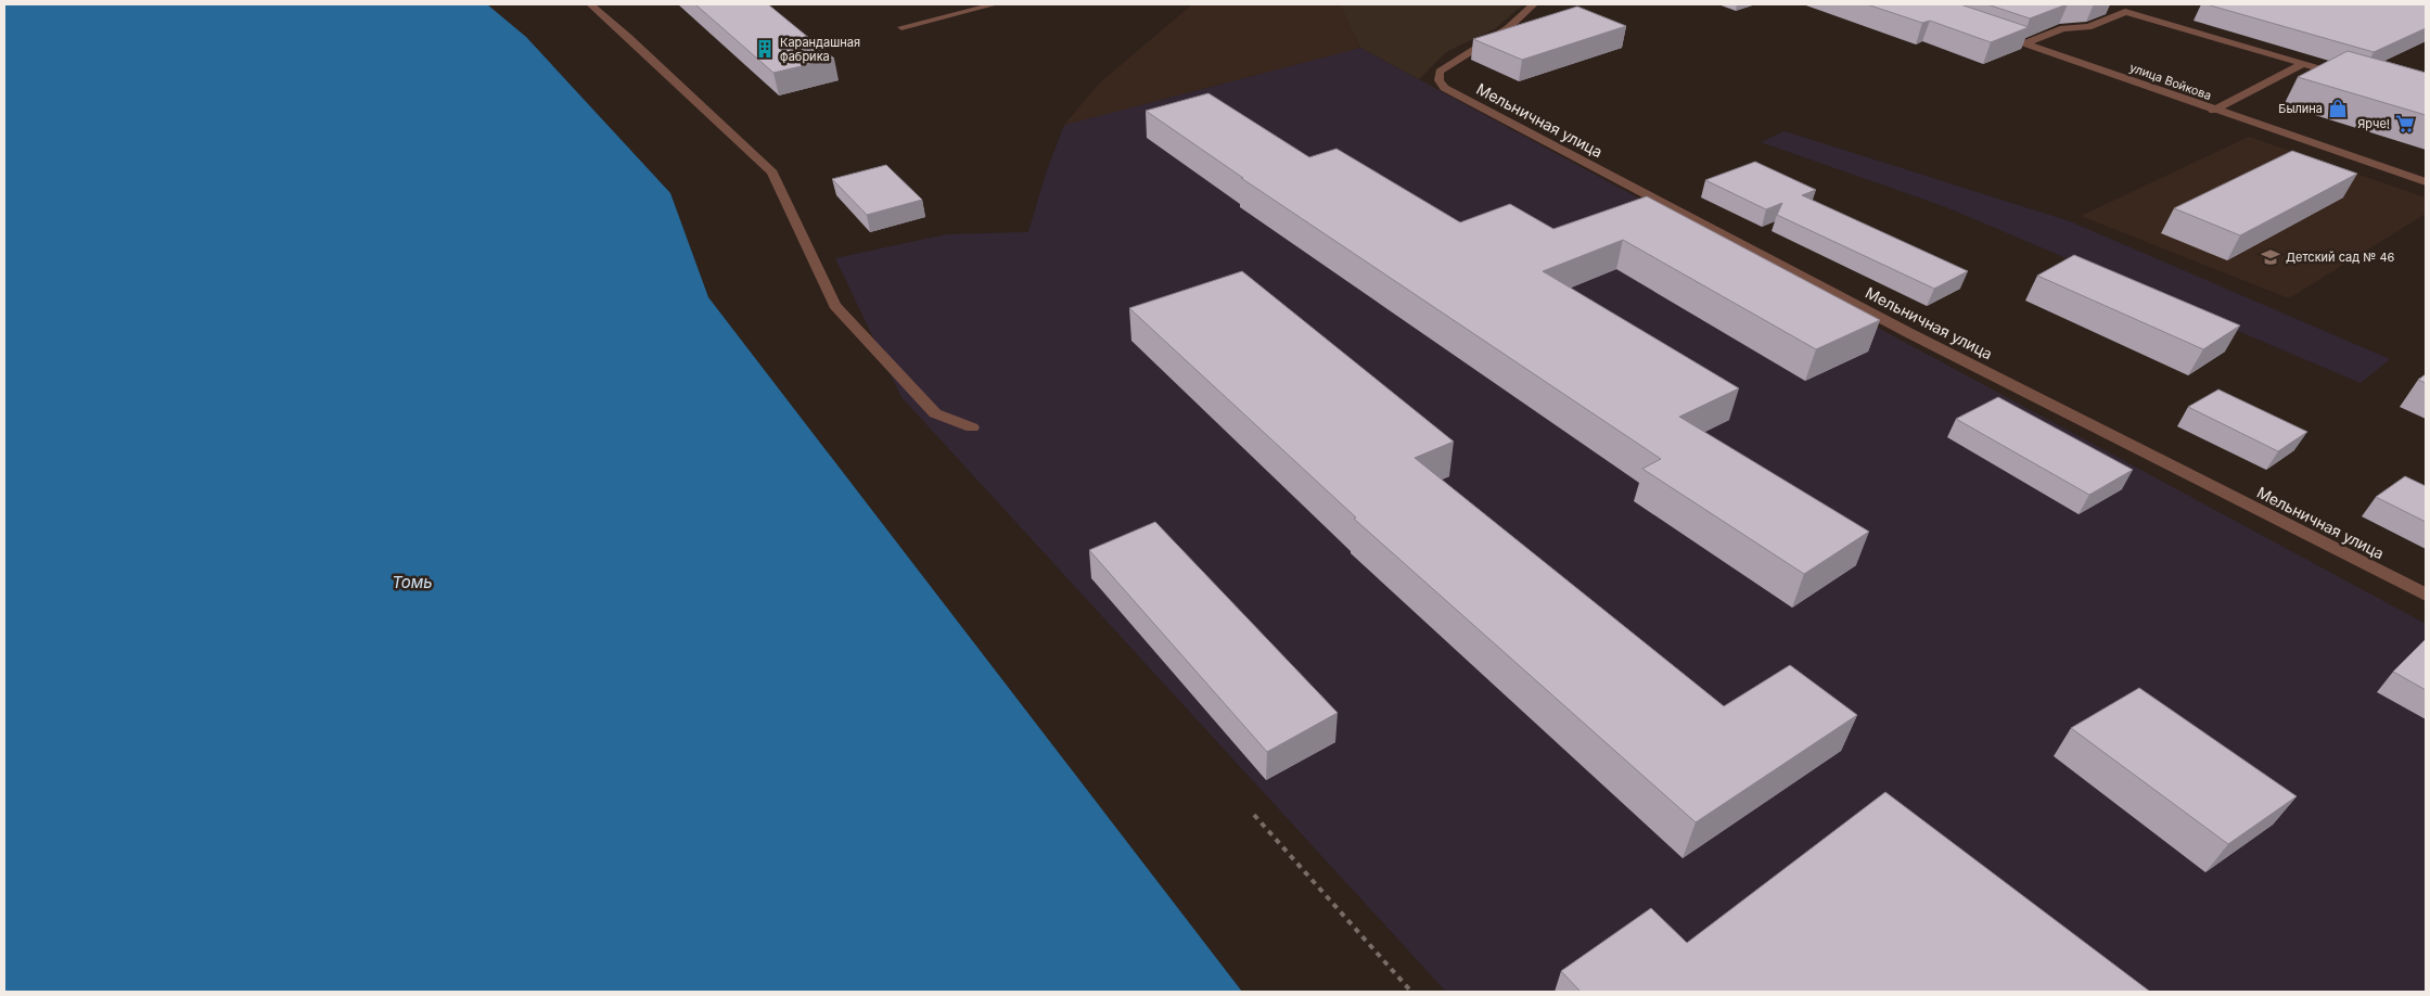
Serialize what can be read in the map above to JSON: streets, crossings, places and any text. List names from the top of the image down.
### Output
{
  "streets": {
    "street": ["улица Войкова", "Мельничная улица"]
  },
  "water": ["Томь"],
  "places": {
    "building": ["Карандашная фабрика"],
    "shop": ["Былина"],
    "supermarket": ["Ярче!"],
    "school or university": ["Детский сад № 46"]
  }
}
